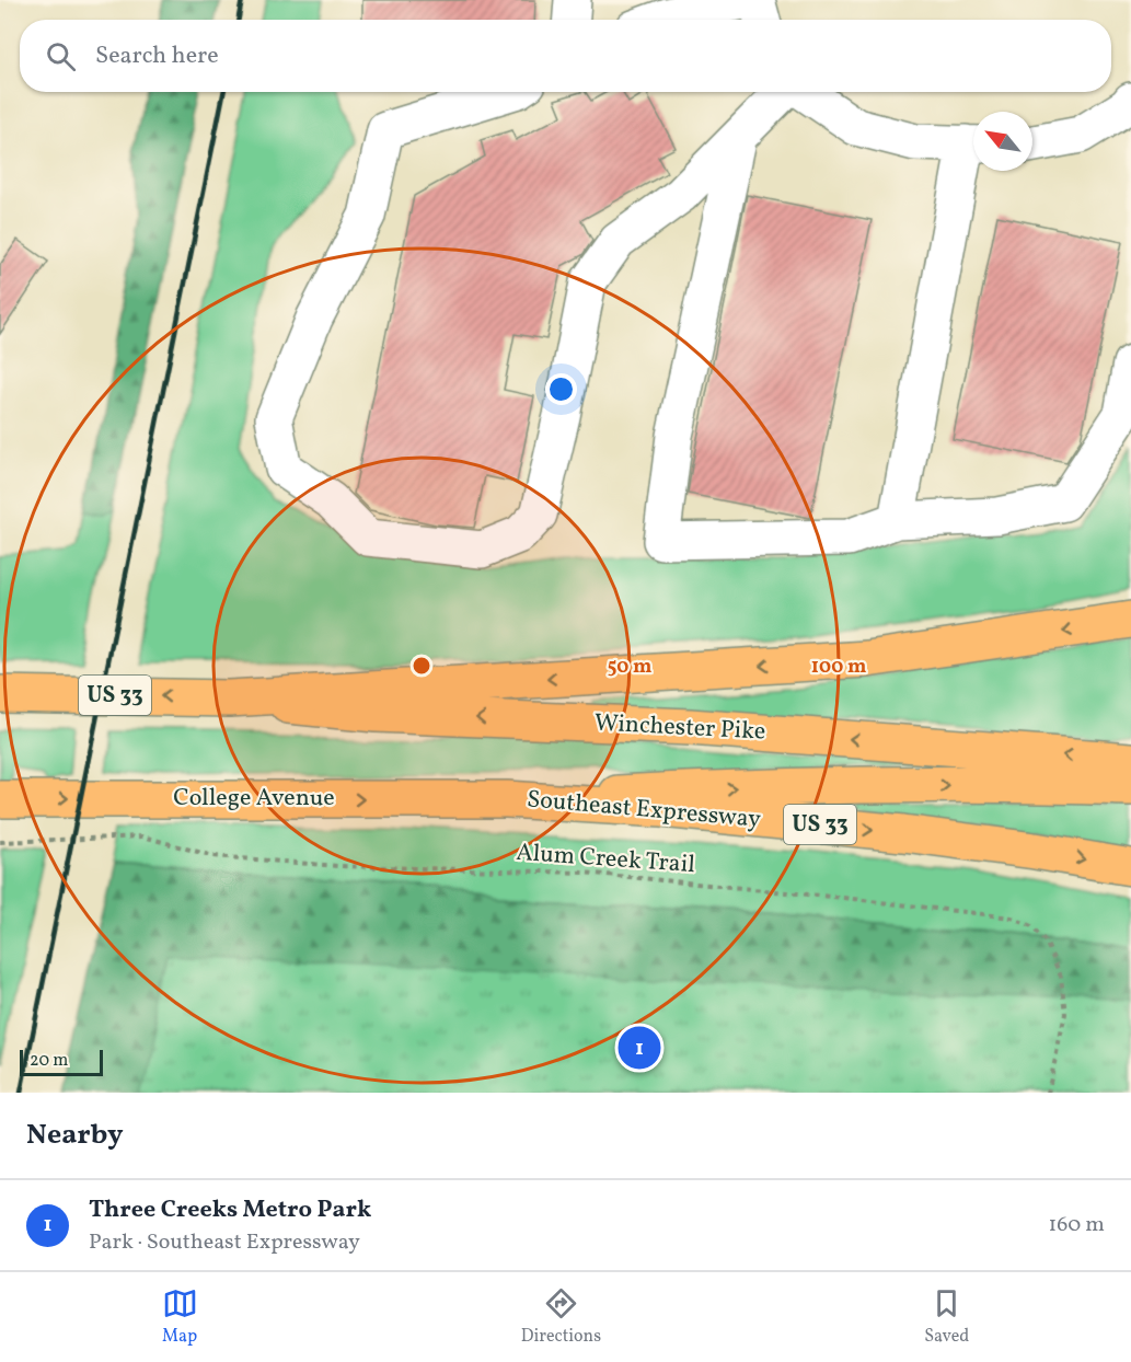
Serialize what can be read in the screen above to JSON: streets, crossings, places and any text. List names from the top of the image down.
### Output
{
  "streets": {
    "main road": [
      "US 33",
      "Winchester Pike",
      "College Avenue",
      "Southeast Expressway"
    ],
    "path": ["Alum Creek Trail"]
  },
  "crossings": [
    ["US 33", "Winchester Pike"],
    ["College Avenue", "Southeast Expressway"]
  ],
  "scale_bar": "20 m",
  "north": "top left",
  "page": {
    "search": "Search here",
    "pins": "1",
    "scale": "20 m",
    "heading": "Nearby",
    "list": [
      {
        "mark": "1",
        "name": "Three Creeks Metro Park",
        "note": "Park · Southeast Expressway",
        "value": "160 m"
      }
    ],
    "nav": ["Map", "Directions", "Saved"]
  },
  "rings": ["50 m", "100 m"]
}
